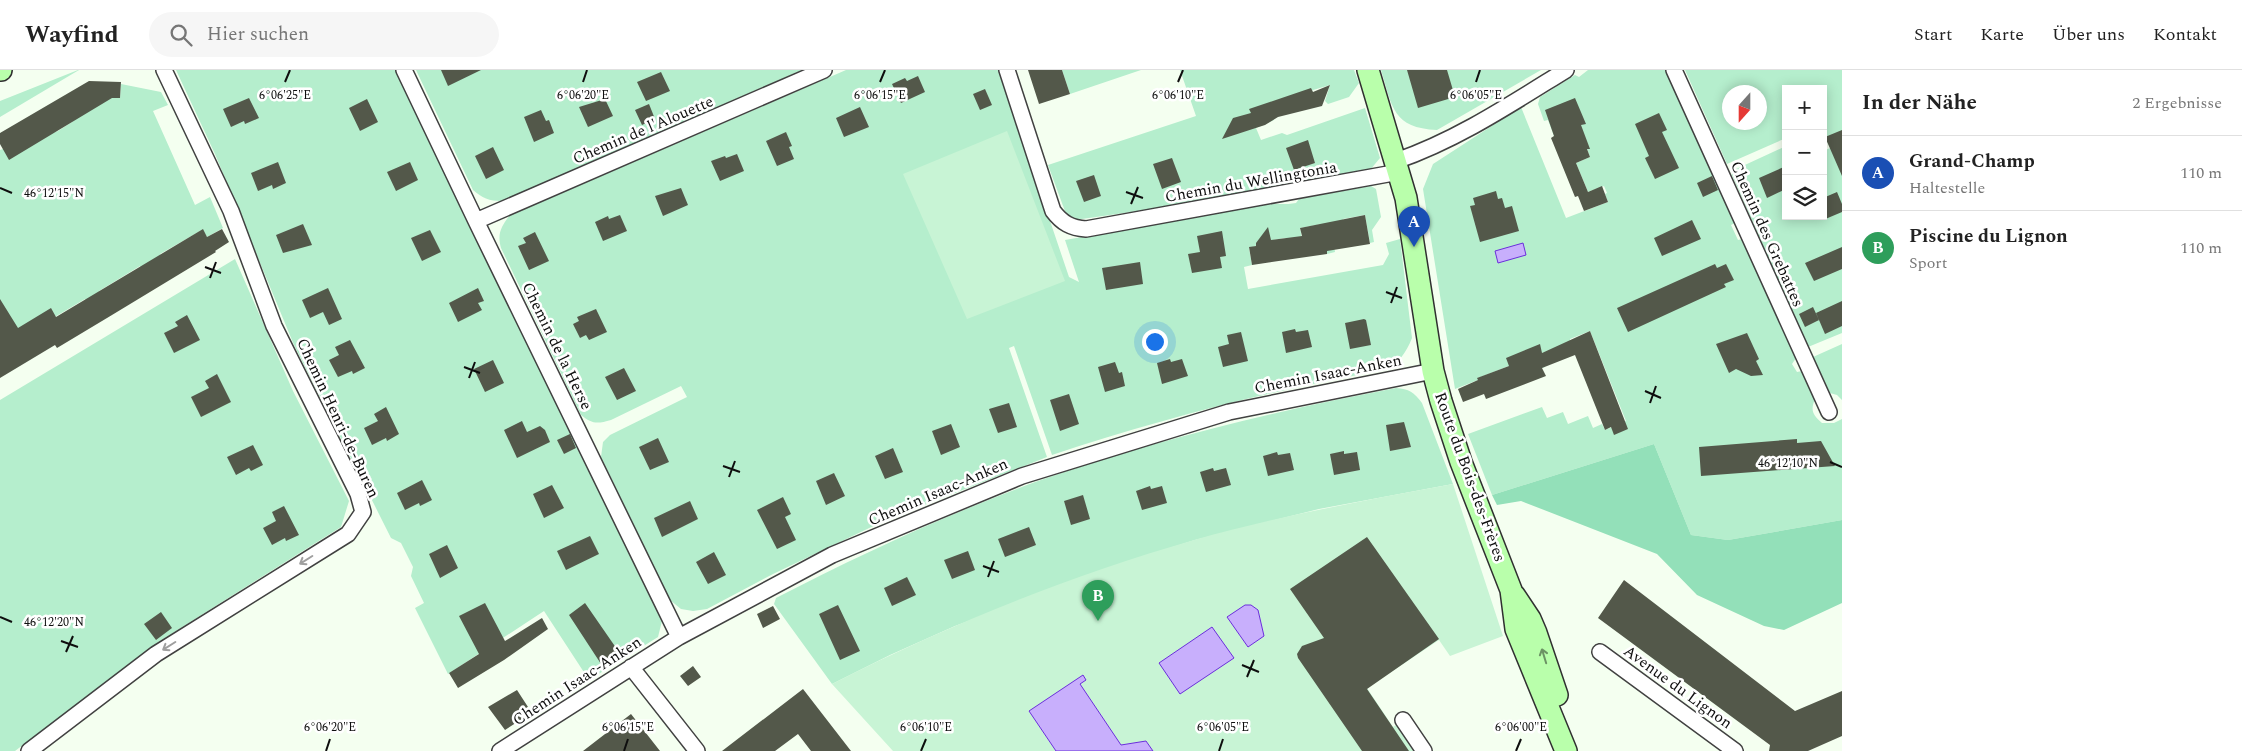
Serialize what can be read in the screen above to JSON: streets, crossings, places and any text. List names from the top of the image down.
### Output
{
  "streets": {
    "street": [
      "Chemin de l'Alouette",
      "Chemin du Wellingtonia",
      "Chemin des Grebattes",
      "Chemin de la Herse",
      "Chemin Isaac-Anken",
      "Chemin Henri-de-Buren",
      "Route du Bois-des-Frères",
      "Avenue du Lignon"
    ]
  },
  "crossings": [
    ["Chemin de l'Alouette", "Chemin de la Herse"],
    ["Chemin du Wellingtonia", "Route du Bois-des-Frères"],
    ["Chemin de la Herse", "Chemin Isaac-Anken"],
    ["Chemin Isaac-Anken", "Route du Bois-des-Frères"]
  ],
  "north": "bottom",
  "page": {
    "header": "Wayfind",
    "search": "Hier suchen",
    "nav": [
      "Start",
      "Karte",
      "Über uns",
      "Kontakt"
    ],
    "heading": ["In der Nähe", "2 Ergebnisse"],
    "map_buttons": ["+", "−"],
    "list": [
      {
        "mark": "A",
        "name": "Grand-Champ",
        "note": "Haltestelle",
        "value": "110 m"
      },
      {
        "mark": "B",
        "name": "Piscine du Lignon",
        "note": "Sport",
        "value": "110 m"
      }
    ],
    "pins": ["A", "B"]
  },
  "coordinates": [
    "6°06'25\"E",
    "6°06'20\"E",
    "6°06'15\"E",
    "6°06'10\"E",
    "6°06'05\"E",
    "46°12'15\"N",
    "46°12'10\"N",
    "46°12'20\"N",
    "6°06'00\"E"
  ]
}
